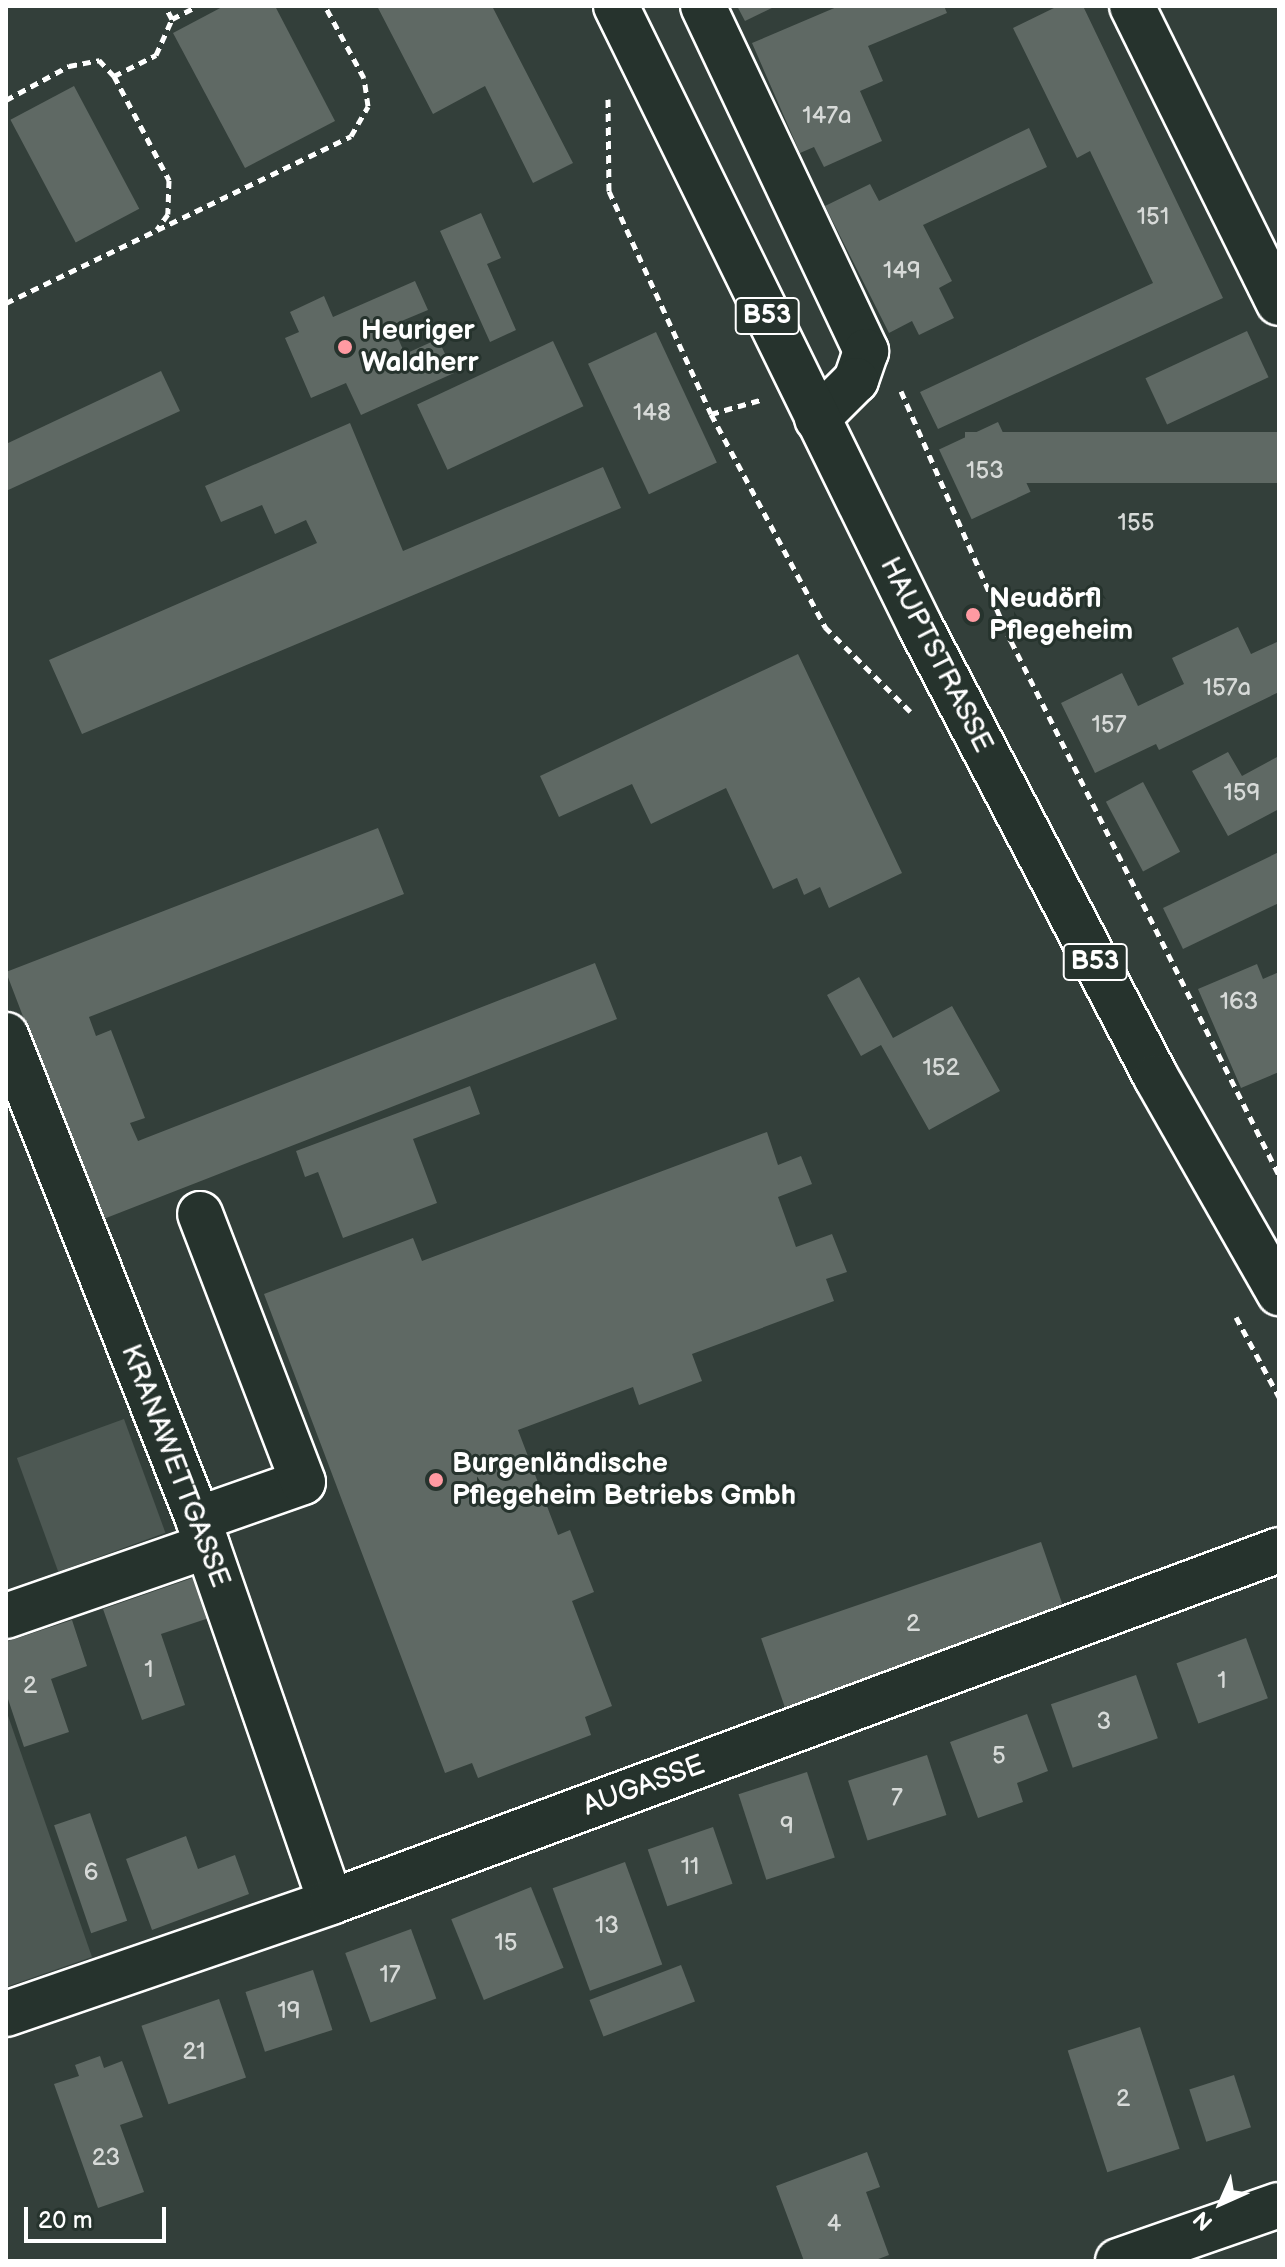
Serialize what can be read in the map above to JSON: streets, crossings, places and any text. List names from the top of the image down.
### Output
{
  "streets": {
    "street": [
      "B53",
      "HAUPTSTRASSE",
      "KRANAWETTGASSE",
      "AUGASSE"
    ]
  },
  "crossings": [
    ["KRANAWETTGASSE", "AUGASSE"]
  ],
  "places": ["Heuriger Waldherr", "Neudörfl Pflegeheim", "Burgenländische Pflegeheim Betriebs Gmbh"],
  "house_numbers": [
    "147a",
    "151",
    "149",
    "148",
    "153",
    "155",
    "157a",
    "157",
    "159",
    "163",
    "152",
    "2",
    "1",
    "1",
    "2",
    "3",
    "5",
    "7",
    "9",
    "11",
    "6",
    "13",
    "15",
    "17",
    "19",
    "21",
    "2",
    "23",
    "4"
  ],
  "scale_bar": "20 m",
  "north": "bottom left"
}
